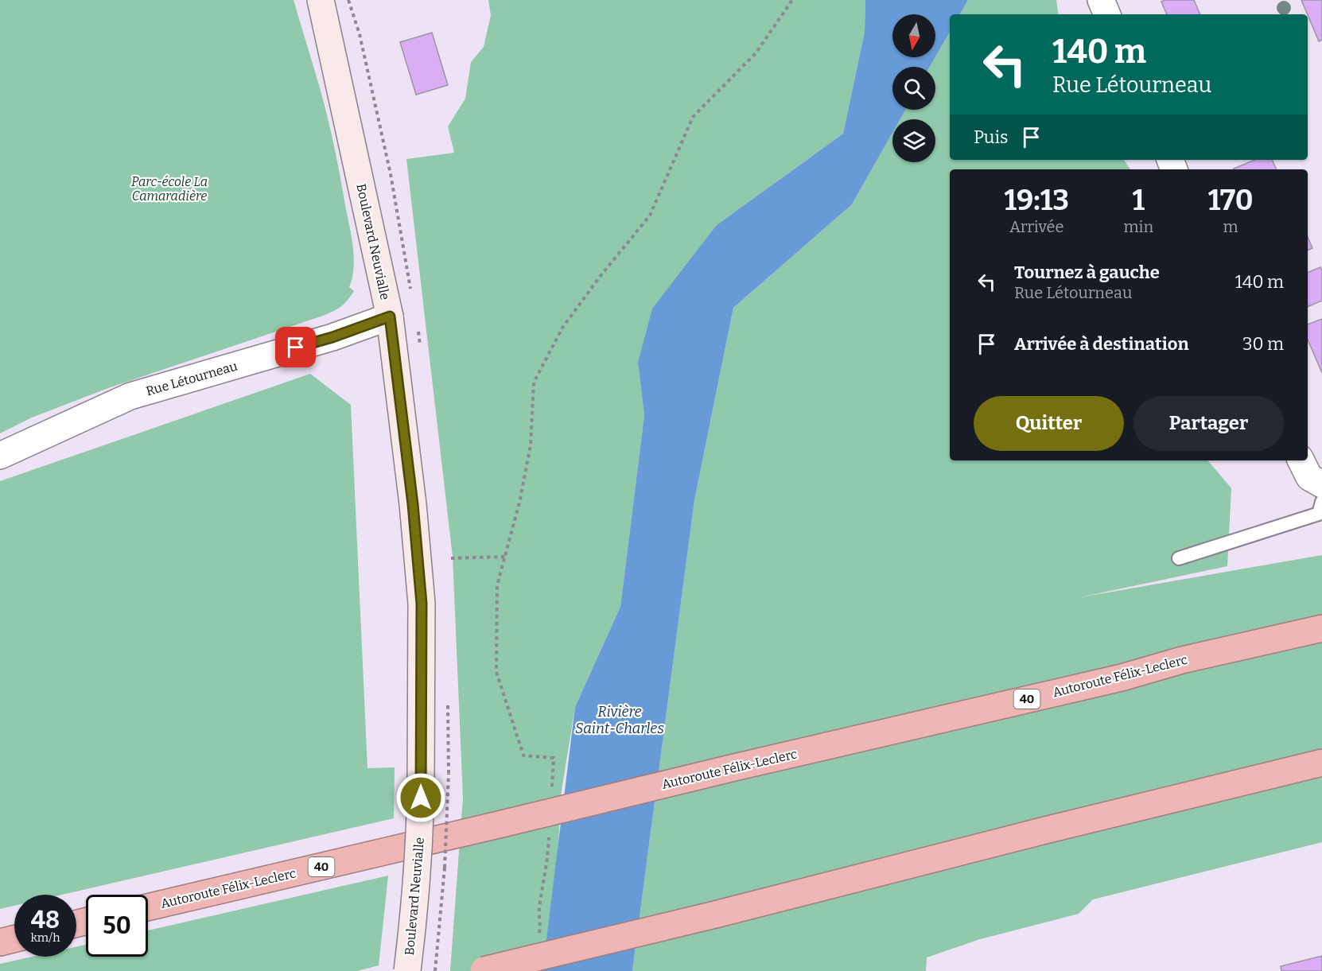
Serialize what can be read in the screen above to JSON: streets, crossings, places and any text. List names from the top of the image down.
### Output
{
  "streets": {
    "highway": ["Autoroute Félix-Leclerc", "40"],
    "main road": ["Boulevard Neuvialle"],
    "street": ["Rue Létourneau"]
  },
  "crossings": [
    ["Boulevard Neuvialle", "Rue Létourneau"]
  ],
  "water": ["Rivière Saint-Charles"],
  "parks": ["Parc-école La Camaradière"],
  "north": "bottom",
  "page": {
    "turn": ["140 m", "Rue Létourneau"],
    "then": "Puis",
    "eta": [
      "19:13",
      "Arrivée",
      "1",
      "min",
      "170",
      "m"
    ],
    "list": [
      {
        "name": "Tournez à gauche",
        "note": "Rue Létourneau",
        "value": "140 m"
      },
      {
        "name": "Arrivée à destination",
        "value": "30 m"
      }
    ],
    "buttons": ["Quitter", "Partager"],
    "speed": "48 km/h",
    "limit": "50"
  }
}
